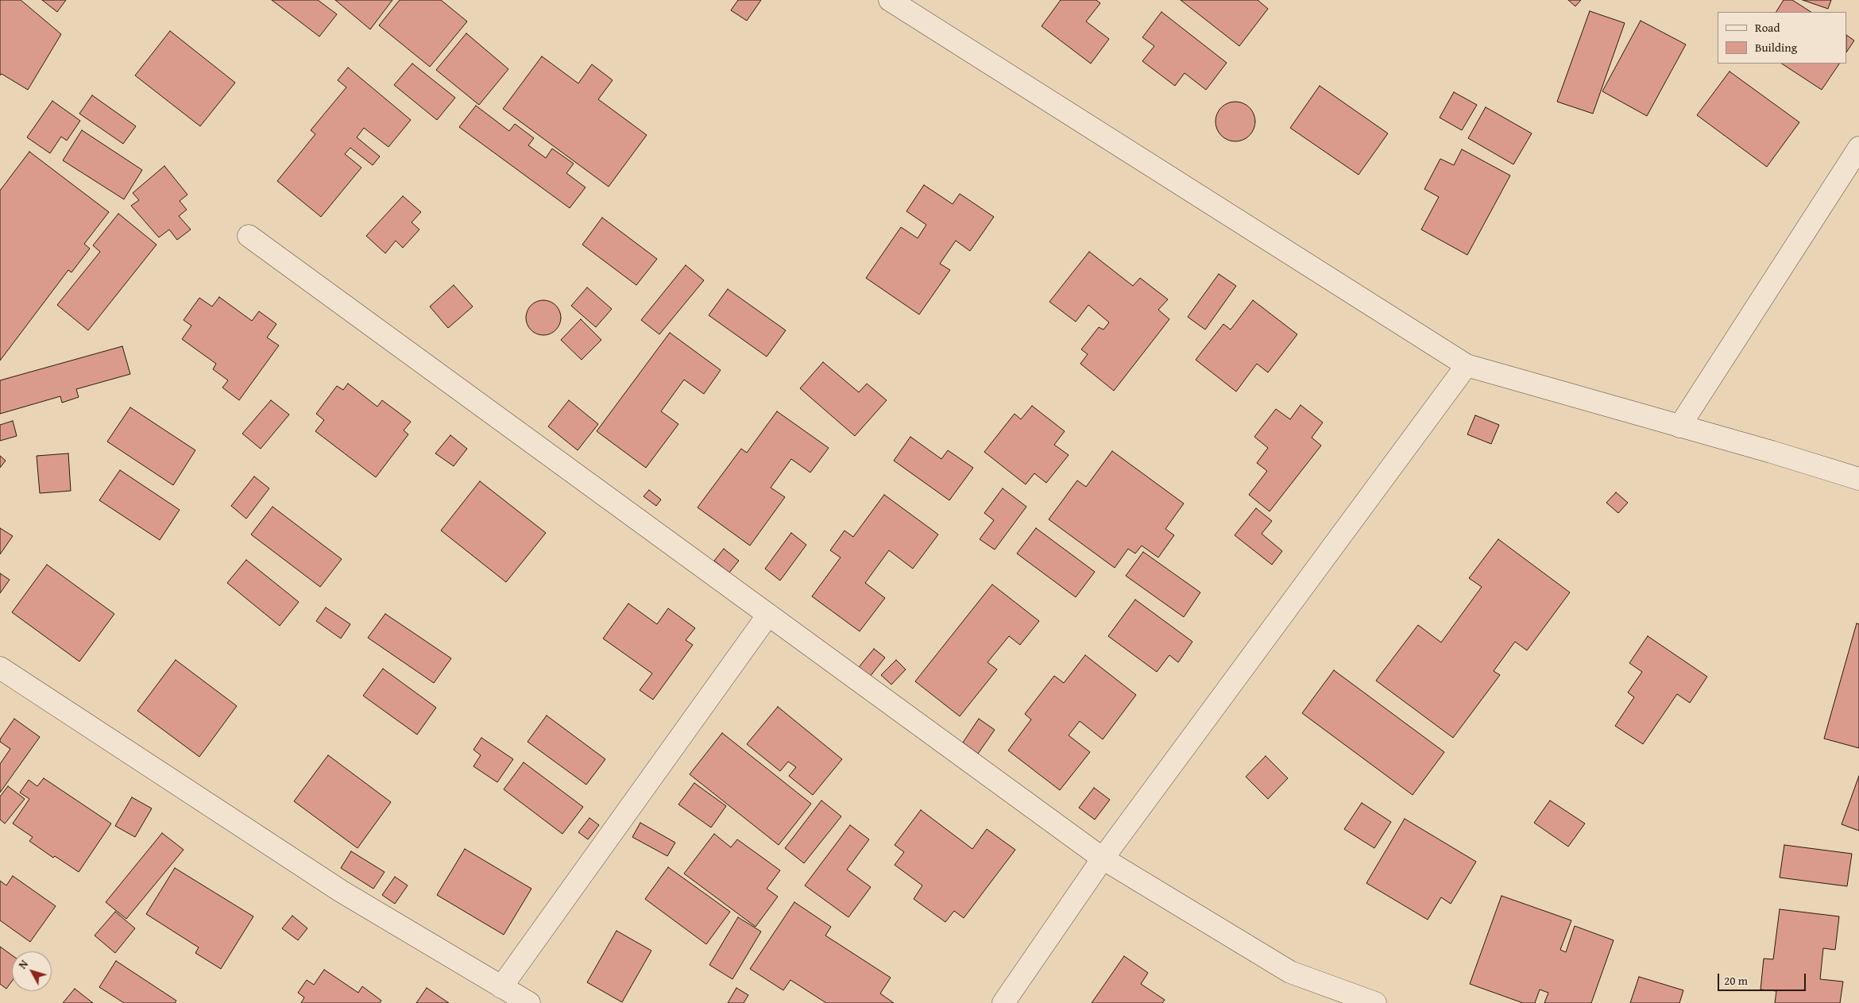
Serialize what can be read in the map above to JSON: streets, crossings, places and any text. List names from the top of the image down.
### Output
{
  "legend": ["Road", "Building"],
  "scale_bar": "20 m",
  "north": "top left"
}
